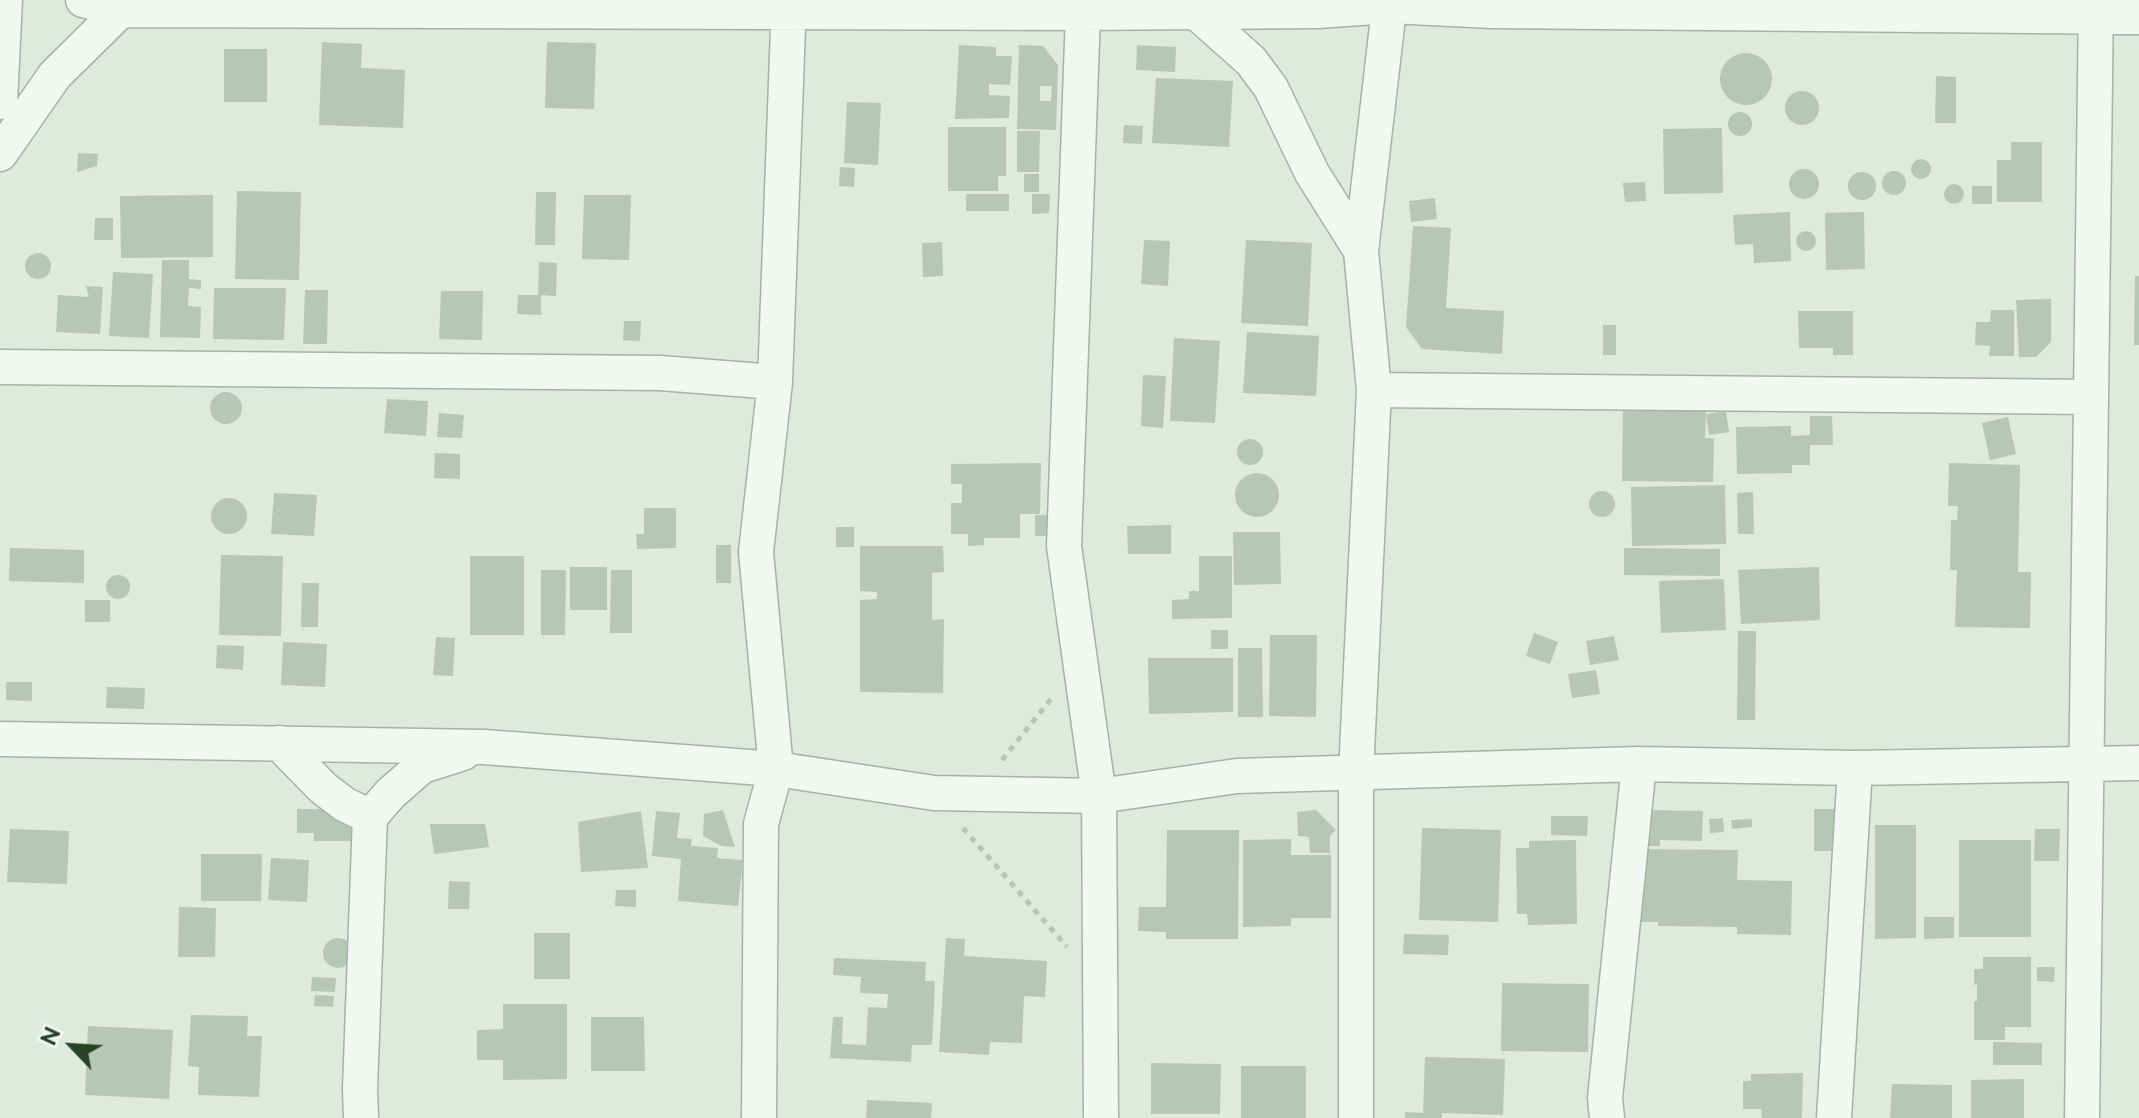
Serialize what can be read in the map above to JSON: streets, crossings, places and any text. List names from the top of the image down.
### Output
{
  "north": "top left"
}
